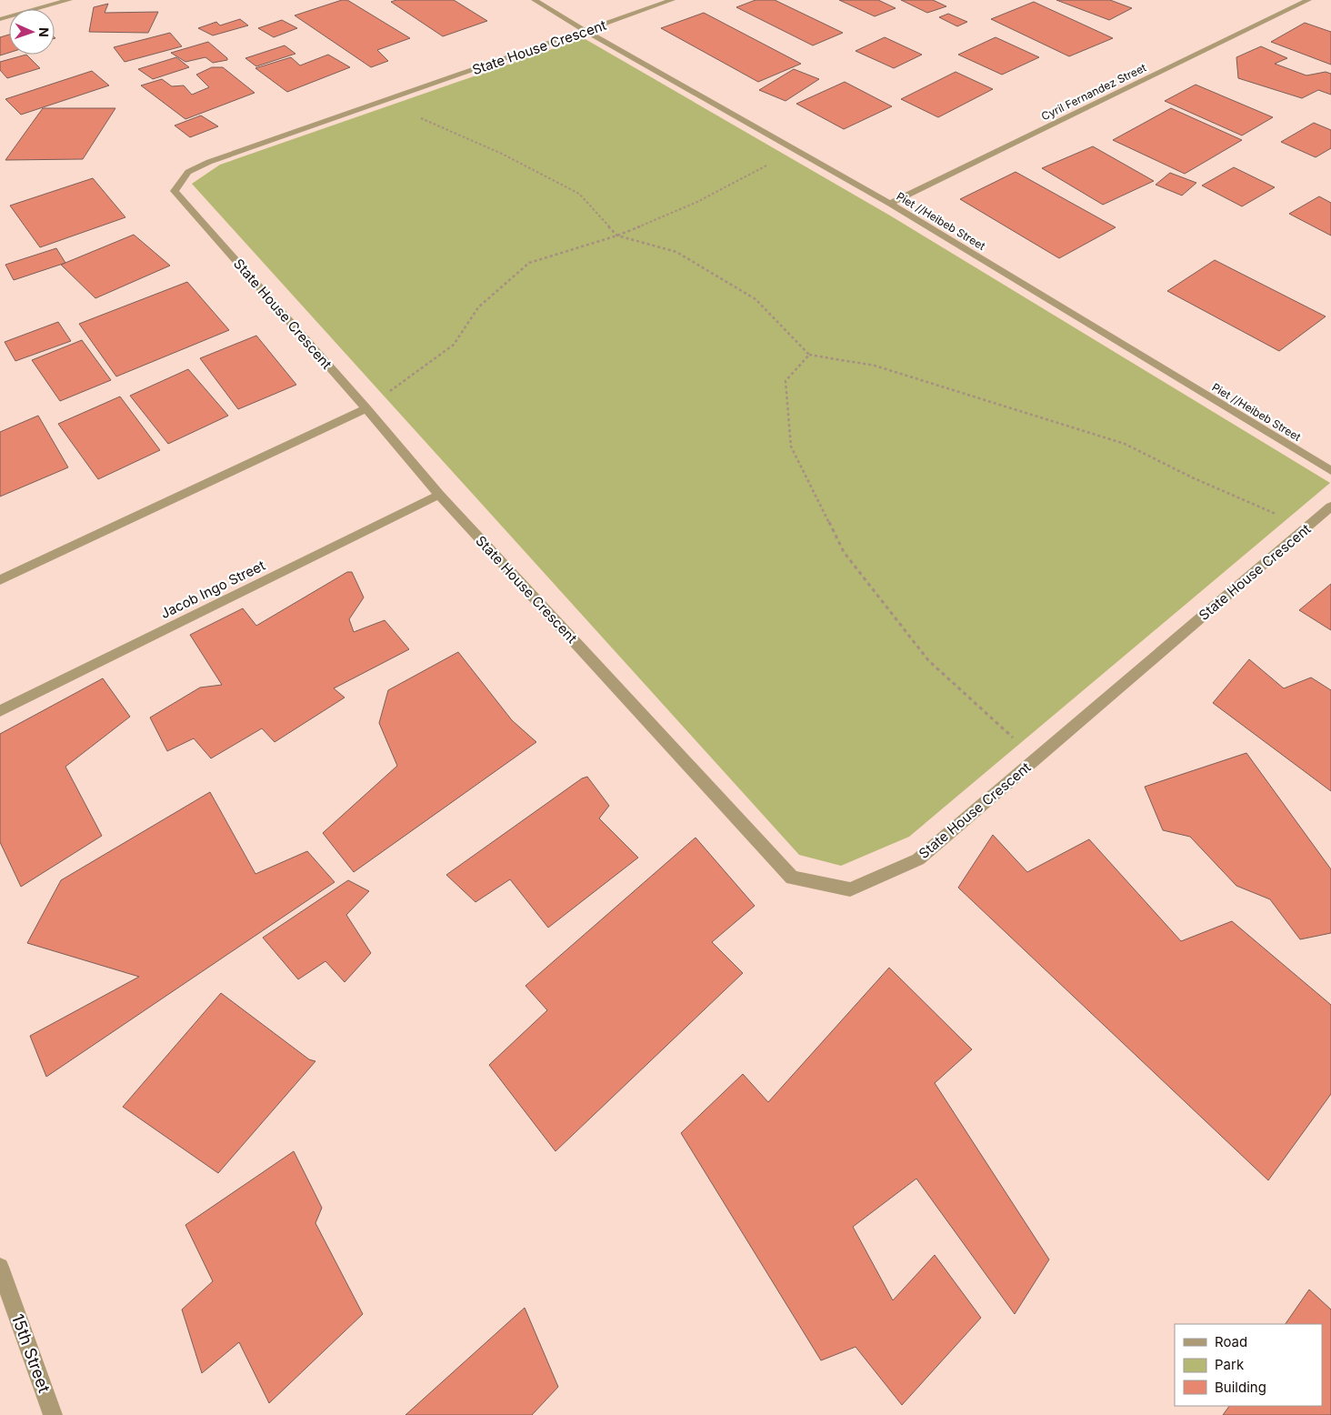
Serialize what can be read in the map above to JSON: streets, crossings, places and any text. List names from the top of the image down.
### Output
{
  "streets": {
    "street": [
      "State House Crescent",
      "Cyril Fernandez Street",
      "Piet //Heibeb Street",
      "Jacob Ingo Street",
      "15th Street"
    ]
  },
  "crossings": [
    ["State House Crescent", "Piet //Heibeb Street"],
    ["State House Crescent", "Jacob Ingo Street"],
    ["Cyril Fernandez Street", "Piet //Heibeb Street"]
  ],
  "legend": ["Road", "Park", "Building"],
  "north": "right"
}
